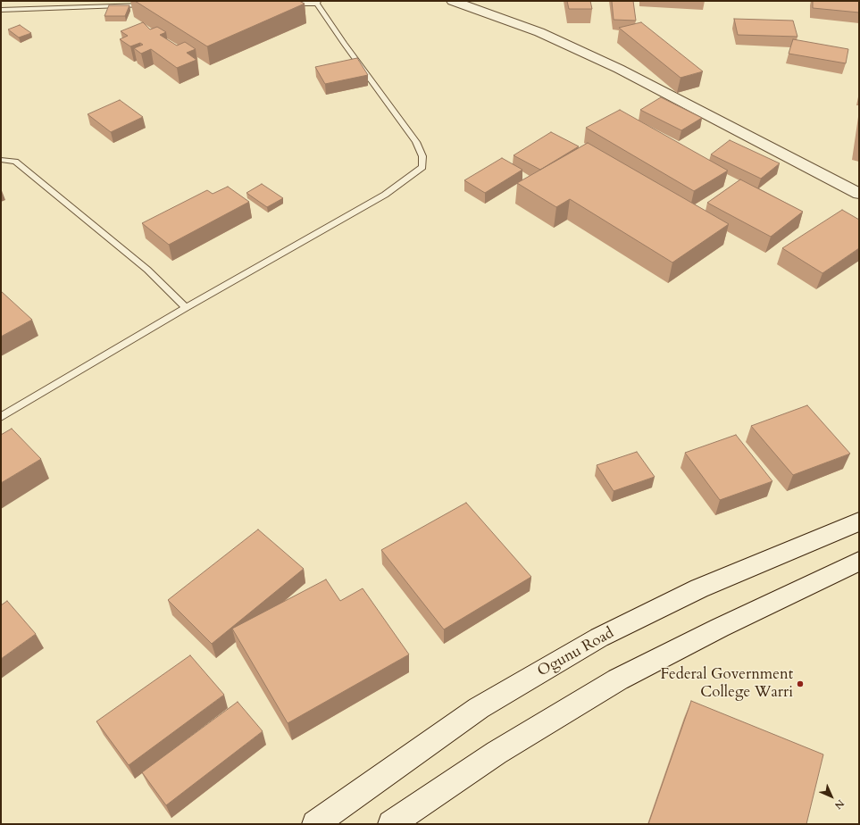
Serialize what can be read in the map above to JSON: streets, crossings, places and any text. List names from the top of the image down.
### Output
{
  "streets": {
    "main road": ["Ogunu Road"]
  },
  "places": ["Federal Government College Warri"],
  "north": "bottom right"
}
